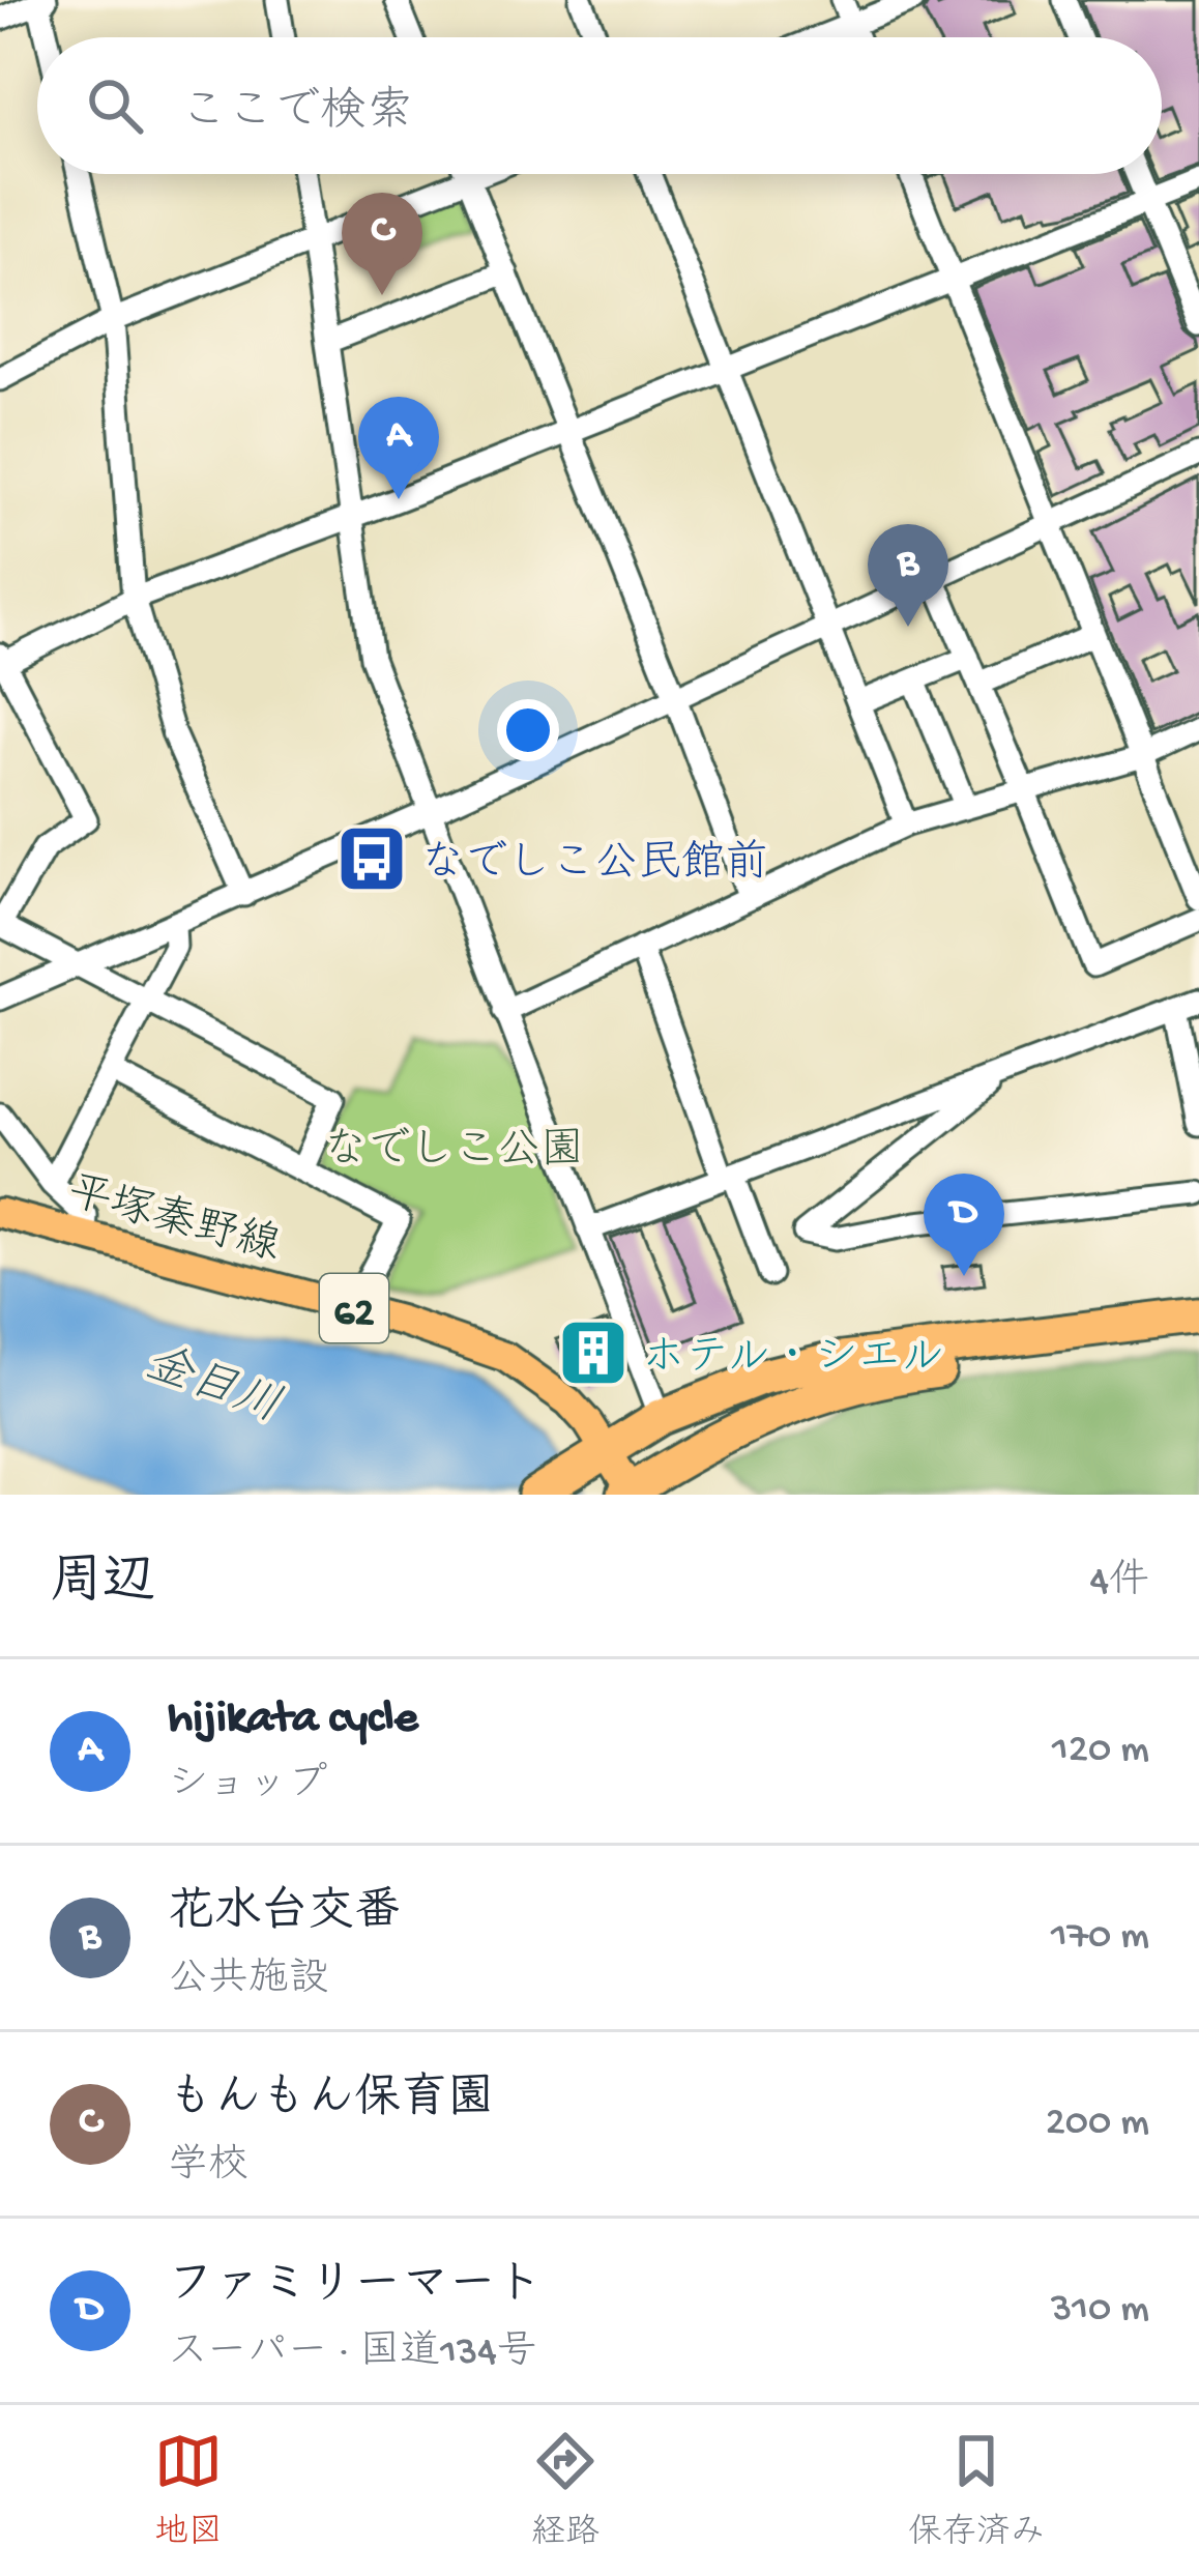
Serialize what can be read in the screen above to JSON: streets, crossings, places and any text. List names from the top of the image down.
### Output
{
  "streets": {
    "main road": ["平塚秦野線", "62"]
  },
  "water": ["金目川"],
  "parks": ["なでしこ公園"],
  "places": {
    "bus stop": ["なでしこ公民館前"],
    "building": ["ホテル・シエル"]
  },
  "page": {
    "search": "ここで検索",
    "pins": [
      "C",
      "A",
      "B",
      "D"
    ],
    "heading": ["周辺", "4件"],
    "list": [
      {
        "mark": "A",
        "name": "hijikata cycle",
        "note": "ショップ",
        "value": "120 m"
      },
      {
        "mark": "B",
        "name": "花水台交番",
        "note": "公共施設",
        "value": "170 m"
      },
      {
        "mark": "C",
        "name": "もんもん保育園",
        "note": "学校",
        "value": "200 m"
      },
      {
        "mark": "D",
        "name": "ファミリーマート",
        "note": "スーパー · 国道134号",
        "value": "310 m"
      }
    ],
    "nav": ["地図", "経路", "保存済み"]
  }
}
